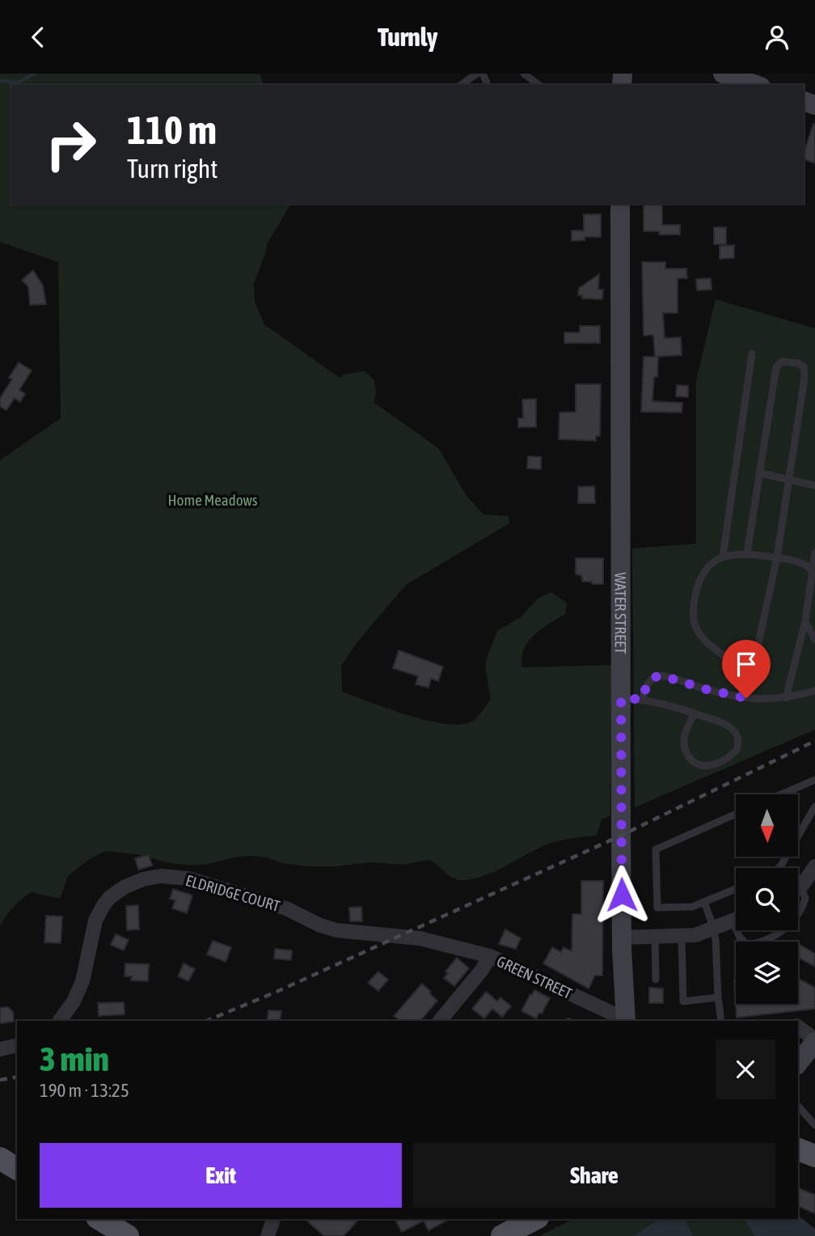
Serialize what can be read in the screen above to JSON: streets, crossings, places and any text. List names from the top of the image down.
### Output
{
  "streets": {
    "main road": ["WATER STREET"],
    "street": ["ELDRIDGE COURT", "GREEN STREET"]
  },
  "crossings": [
    ["WATER STREET", "GREEN STREET"],
    ["ELDRIDGE COURT", "GREEN STREET"]
  ],
  "parks": ["Home Meadows"],
  "north": "bottom",
  "page": {
    "header": "Turnly",
    "turn": ["110 m", "Turn right"],
    "heading": ["3 min", "190 m · 13:25"],
    "buttons": ["Exit", "Share"]
  }
}
